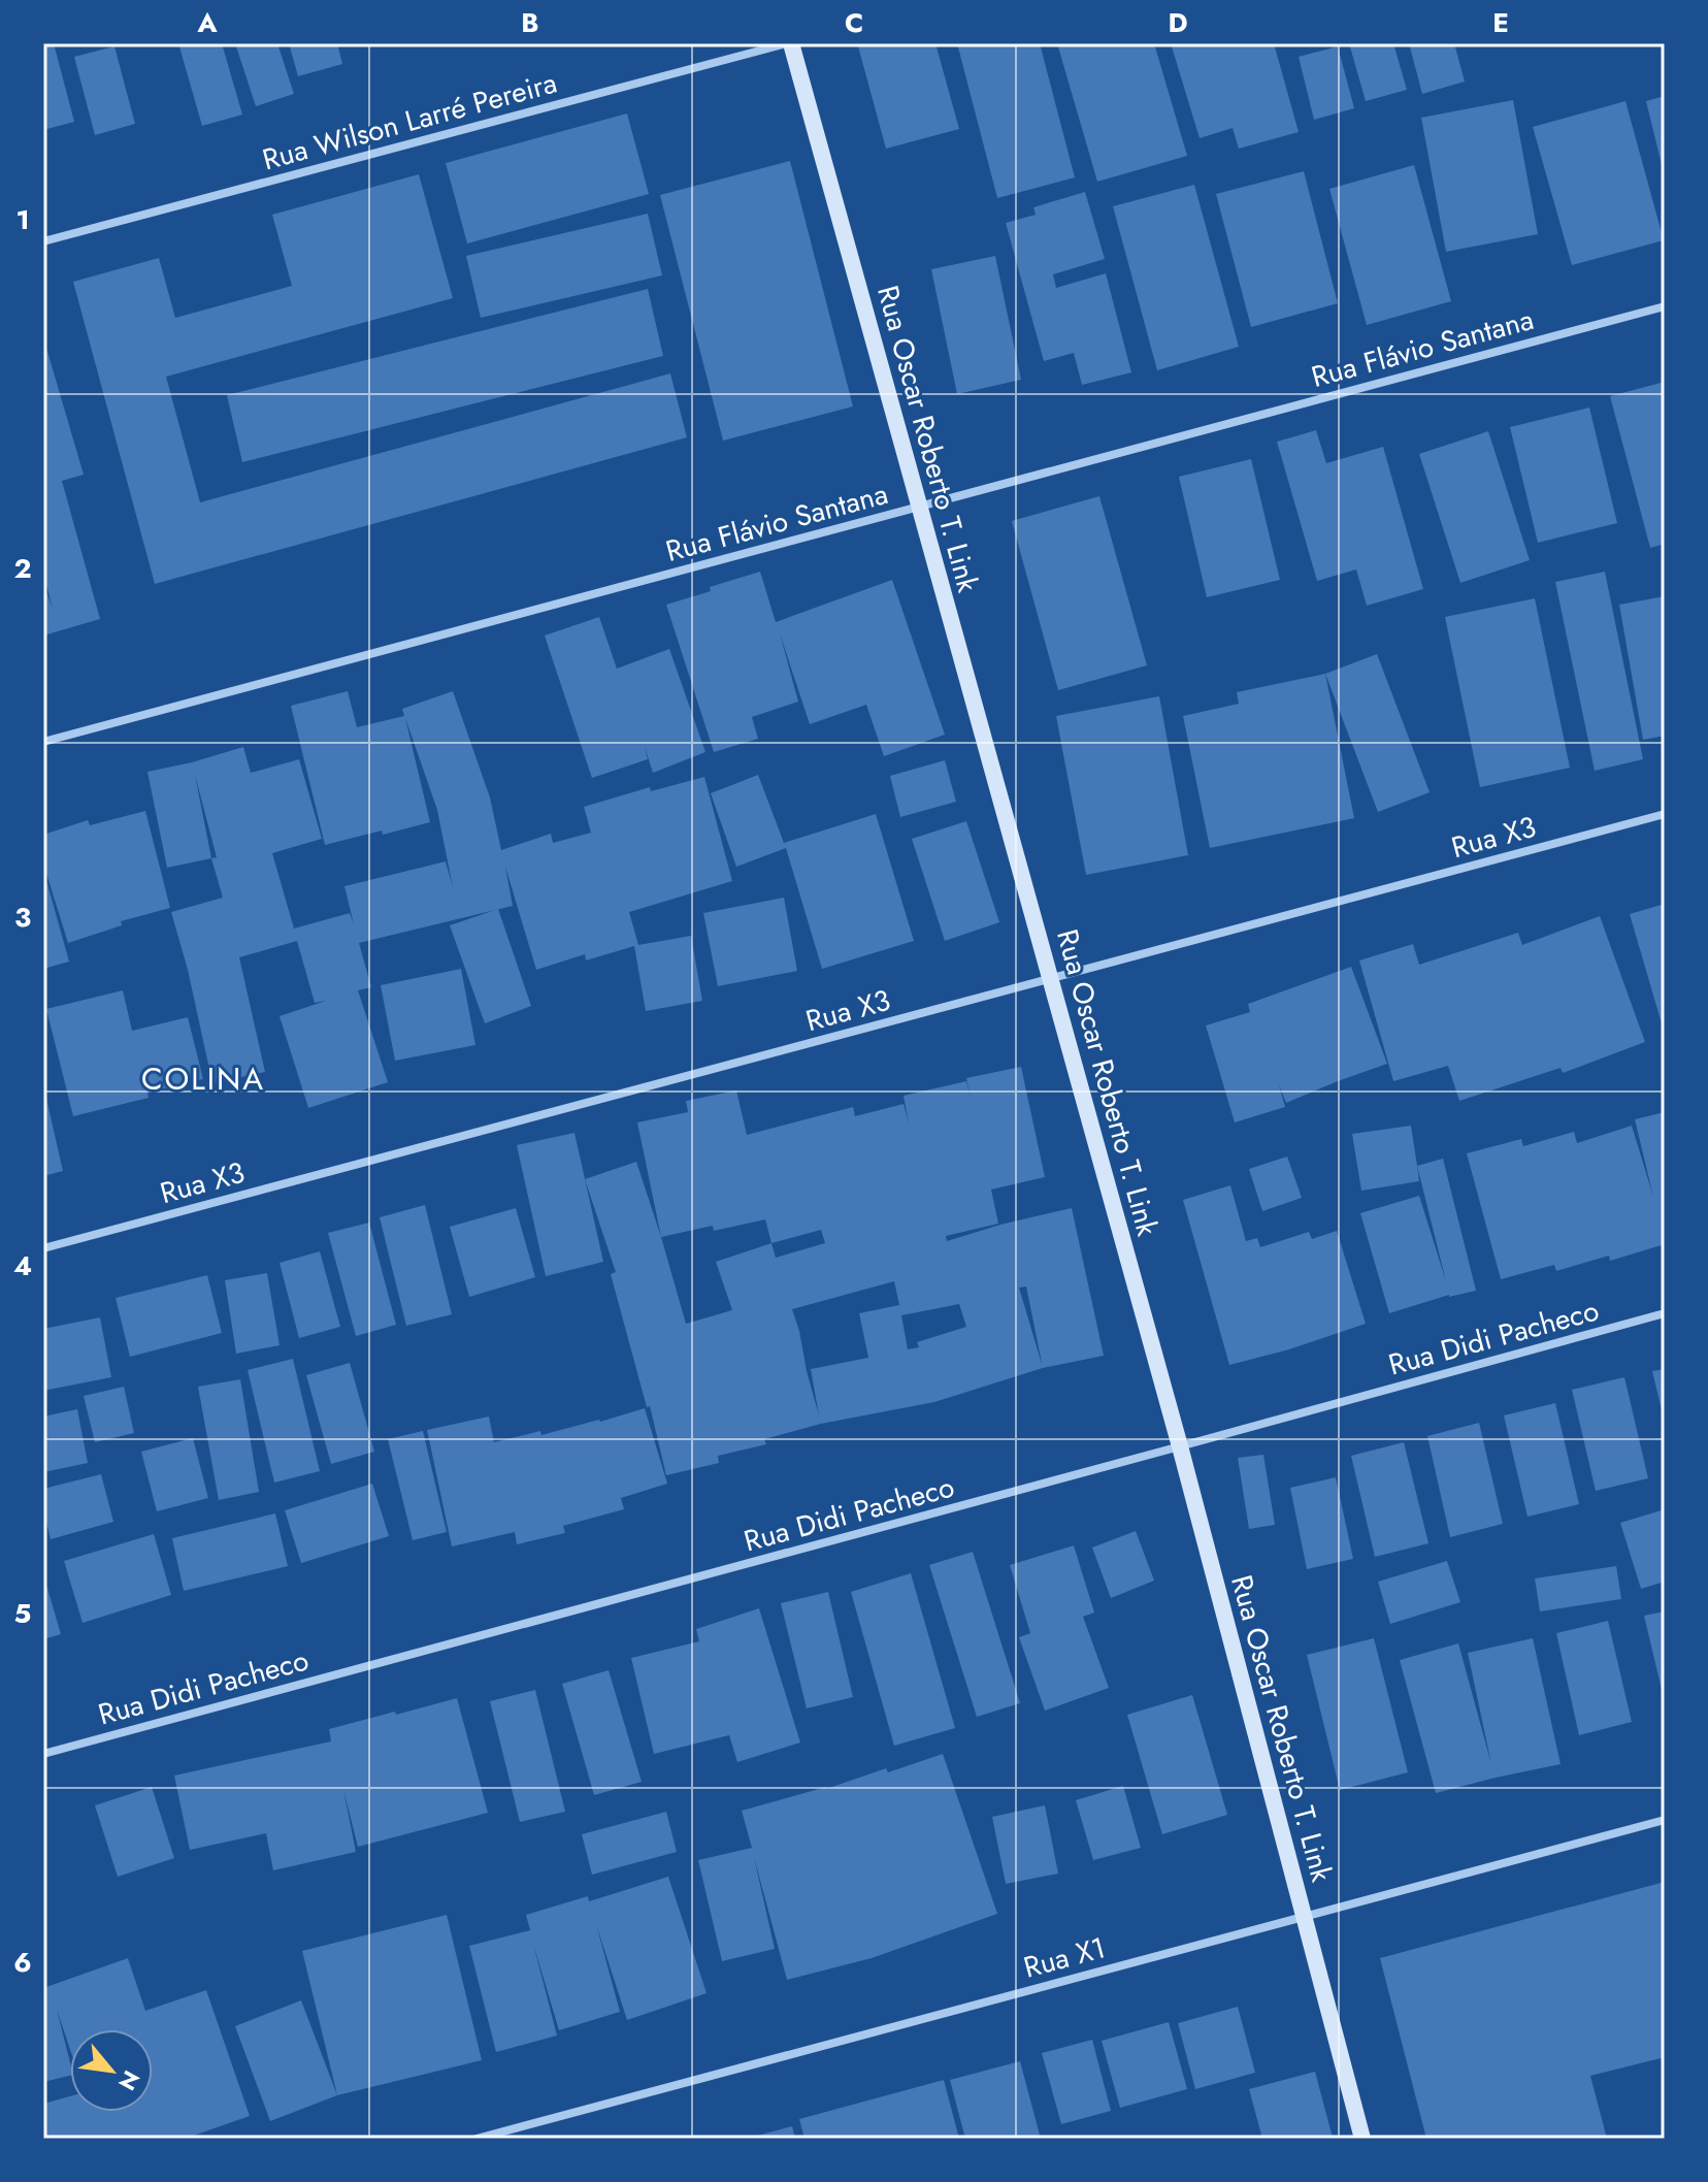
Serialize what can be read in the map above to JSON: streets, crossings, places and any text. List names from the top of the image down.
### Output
{
  "streets": {
    "street": [
      "Rua Wilson Larré Pereira",
      "Rua Flávio Santana",
      "Rua Oscar Roberto T. Link",
      "Rua X3",
      "Rua Didi Pacheco",
      "Rua X1"
    ]
  },
  "crossings": [
    ["Rua Wilson Larré Pereira", "Rua Oscar Roberto T. Link"],
    ["Rua Flávio Santana", "Rua Oscar Roberto T. Link"],
    ["Rua Oscar Roberto T. Link", "Rua X3"],
    ["Rua Oscar Roberto T. Link", "Rua Didi Pacheco"],
    ["Rua Oscar Roberto T. Link", "Rua X1"]
  ],
  "districts": ["COLINA"],
  "north": "bottom right",
  "grid": {
    "columns": [
      "A",
      "B",
      "C",
      "D",
      "E"
    ],
    "rows": [
      "1",
      "2",
      "3",
      "4",
      "5",
      "6"
    ]
  }
}
